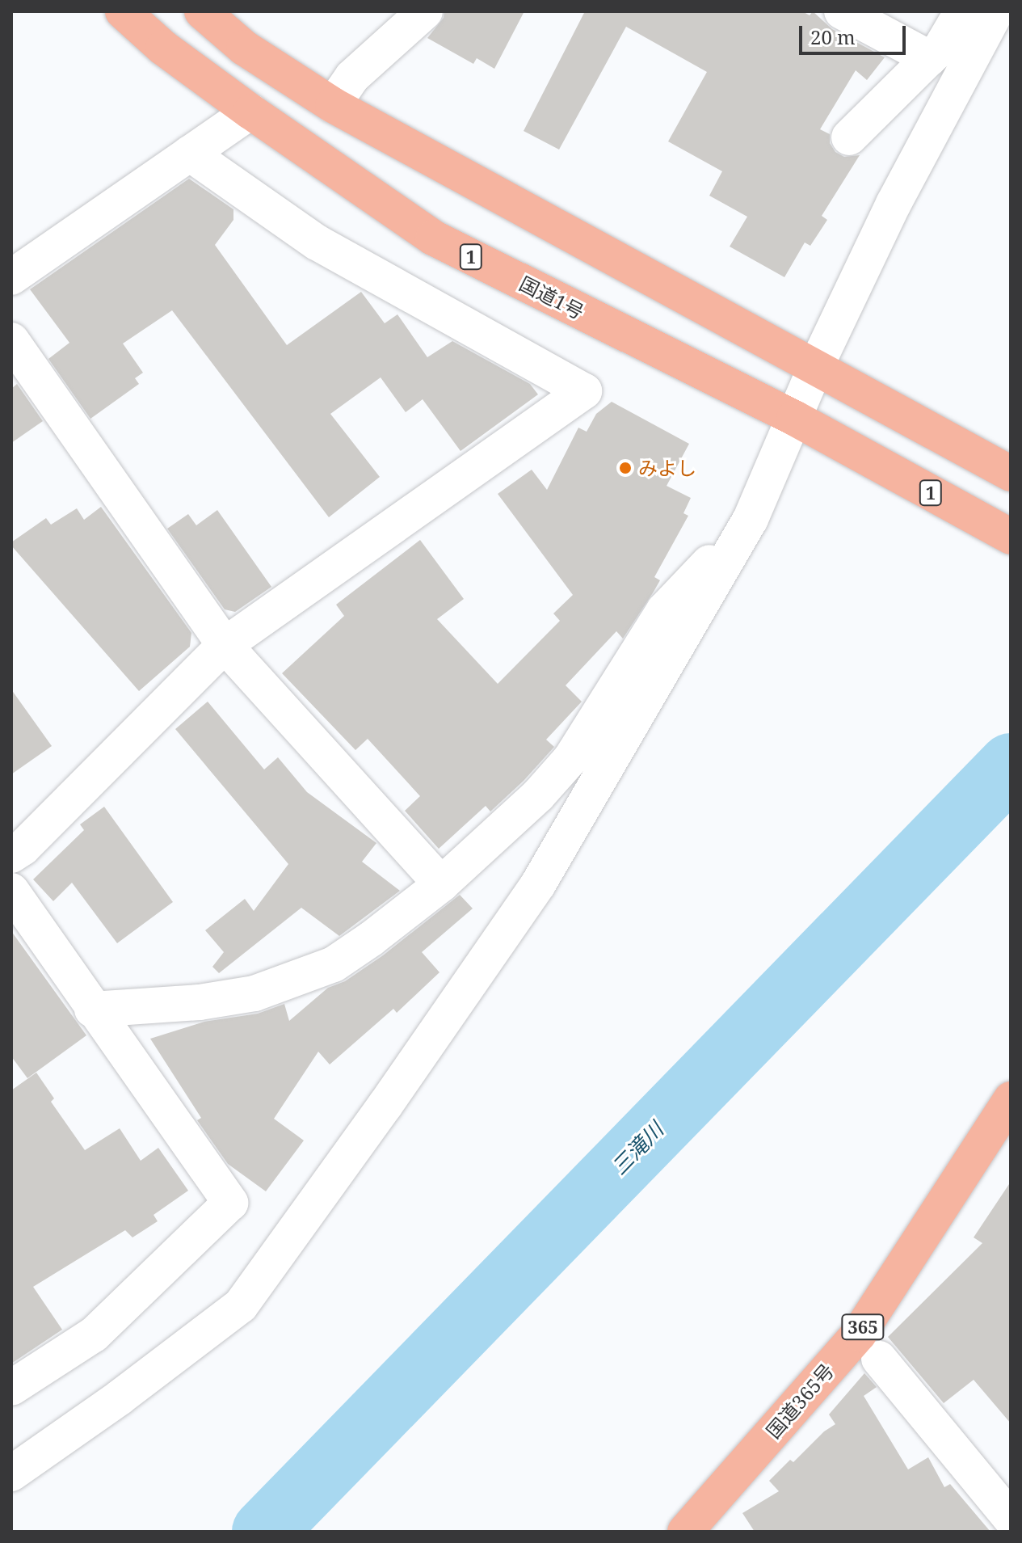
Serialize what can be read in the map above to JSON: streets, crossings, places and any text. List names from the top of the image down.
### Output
{
  "streets": {
    "highway": [
      "1",
      "国道1号",
      "365",
      "国道365号"
    ]
  },
  "water": ["三滝川"],
  "places": ["みよし"],
  "scale_bar": "20 m"
}
